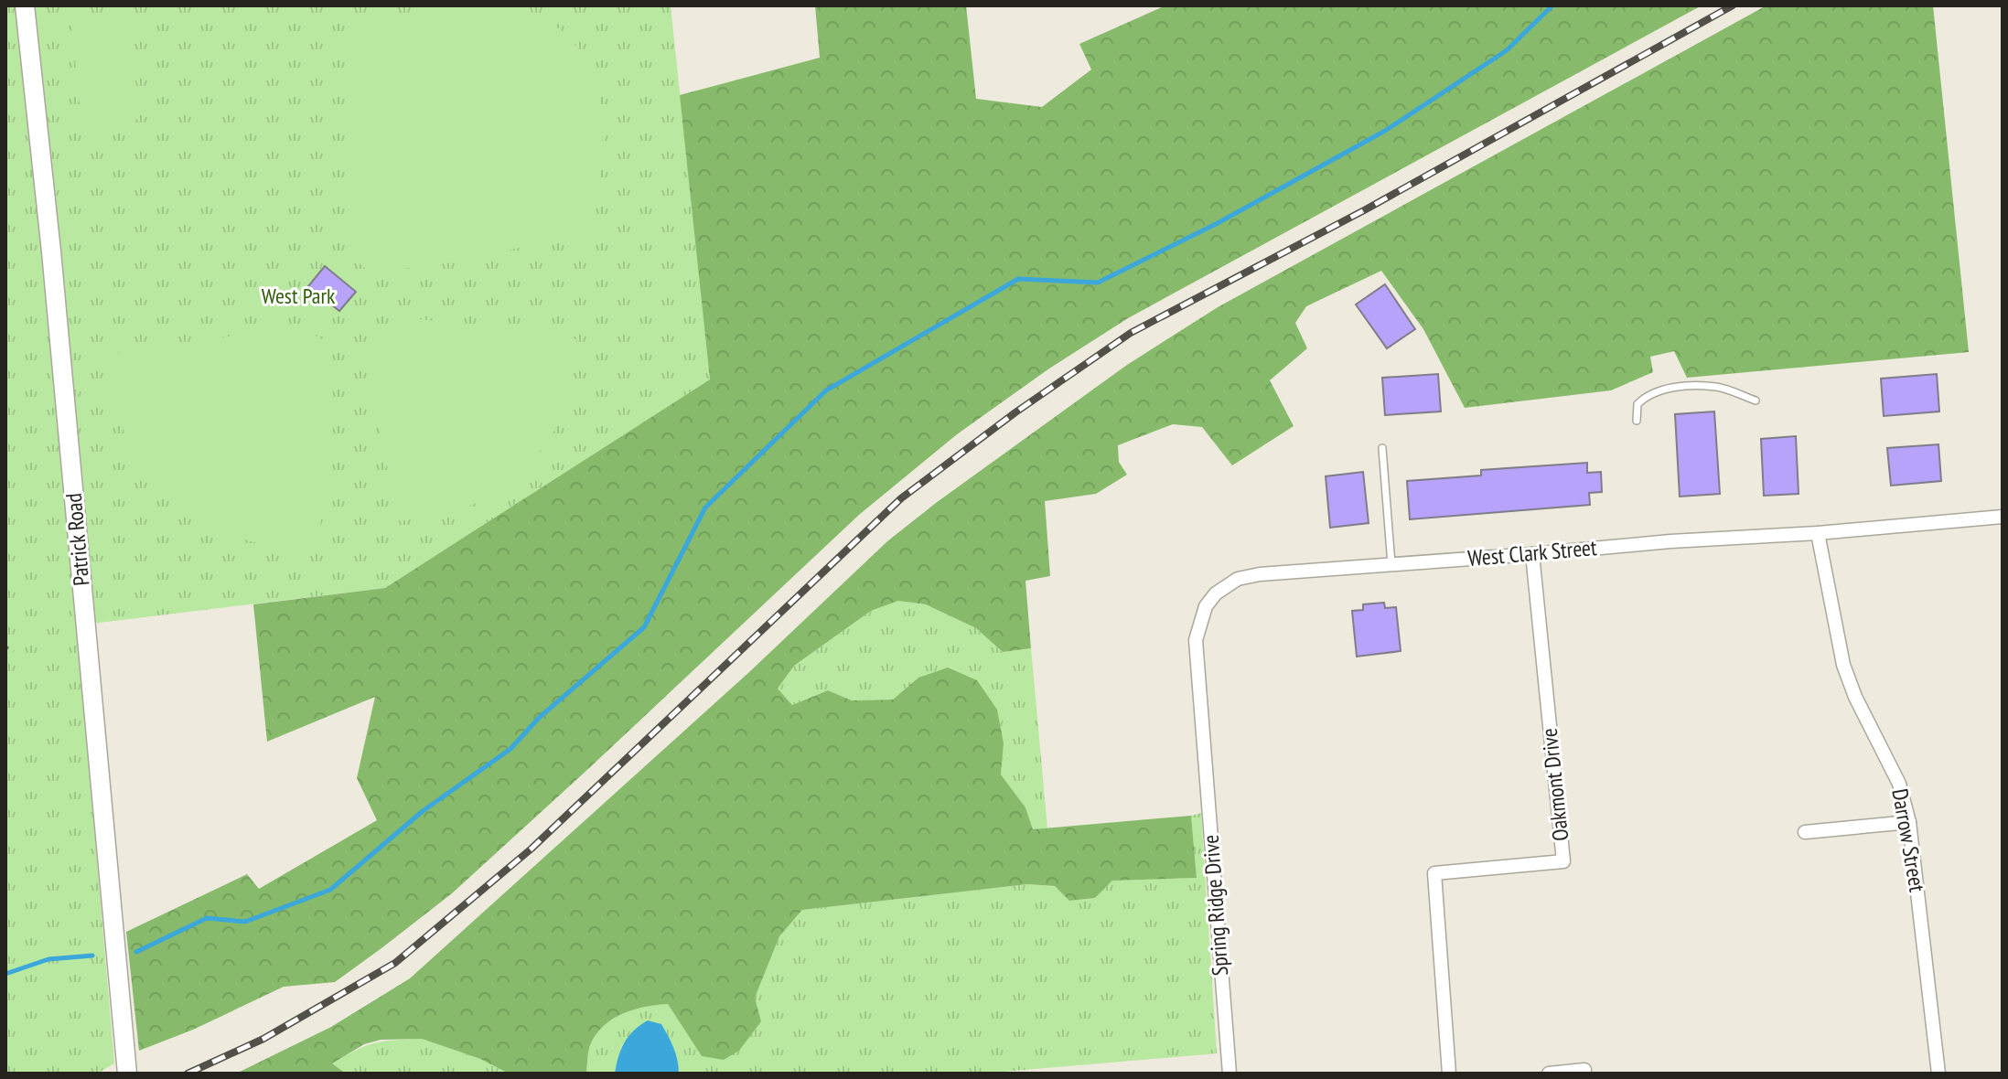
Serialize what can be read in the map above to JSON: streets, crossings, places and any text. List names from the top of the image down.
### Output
{
  "streets": {
    "street": [
      "Patrick Road",
      "West Clark Street",
      "Oakmont Drive",
      "Darrow Street",
      "Spring Ridge Drive"
    ]
  },
  "crossings": [
    ["West Clark Street", "Oakmont Drive"],
    ["West Clark Street", "Darrow Street"],
    ["West Clark Street", "Spring Ridge Drive"]
  ],
  "parks": ["West Park"]
}
